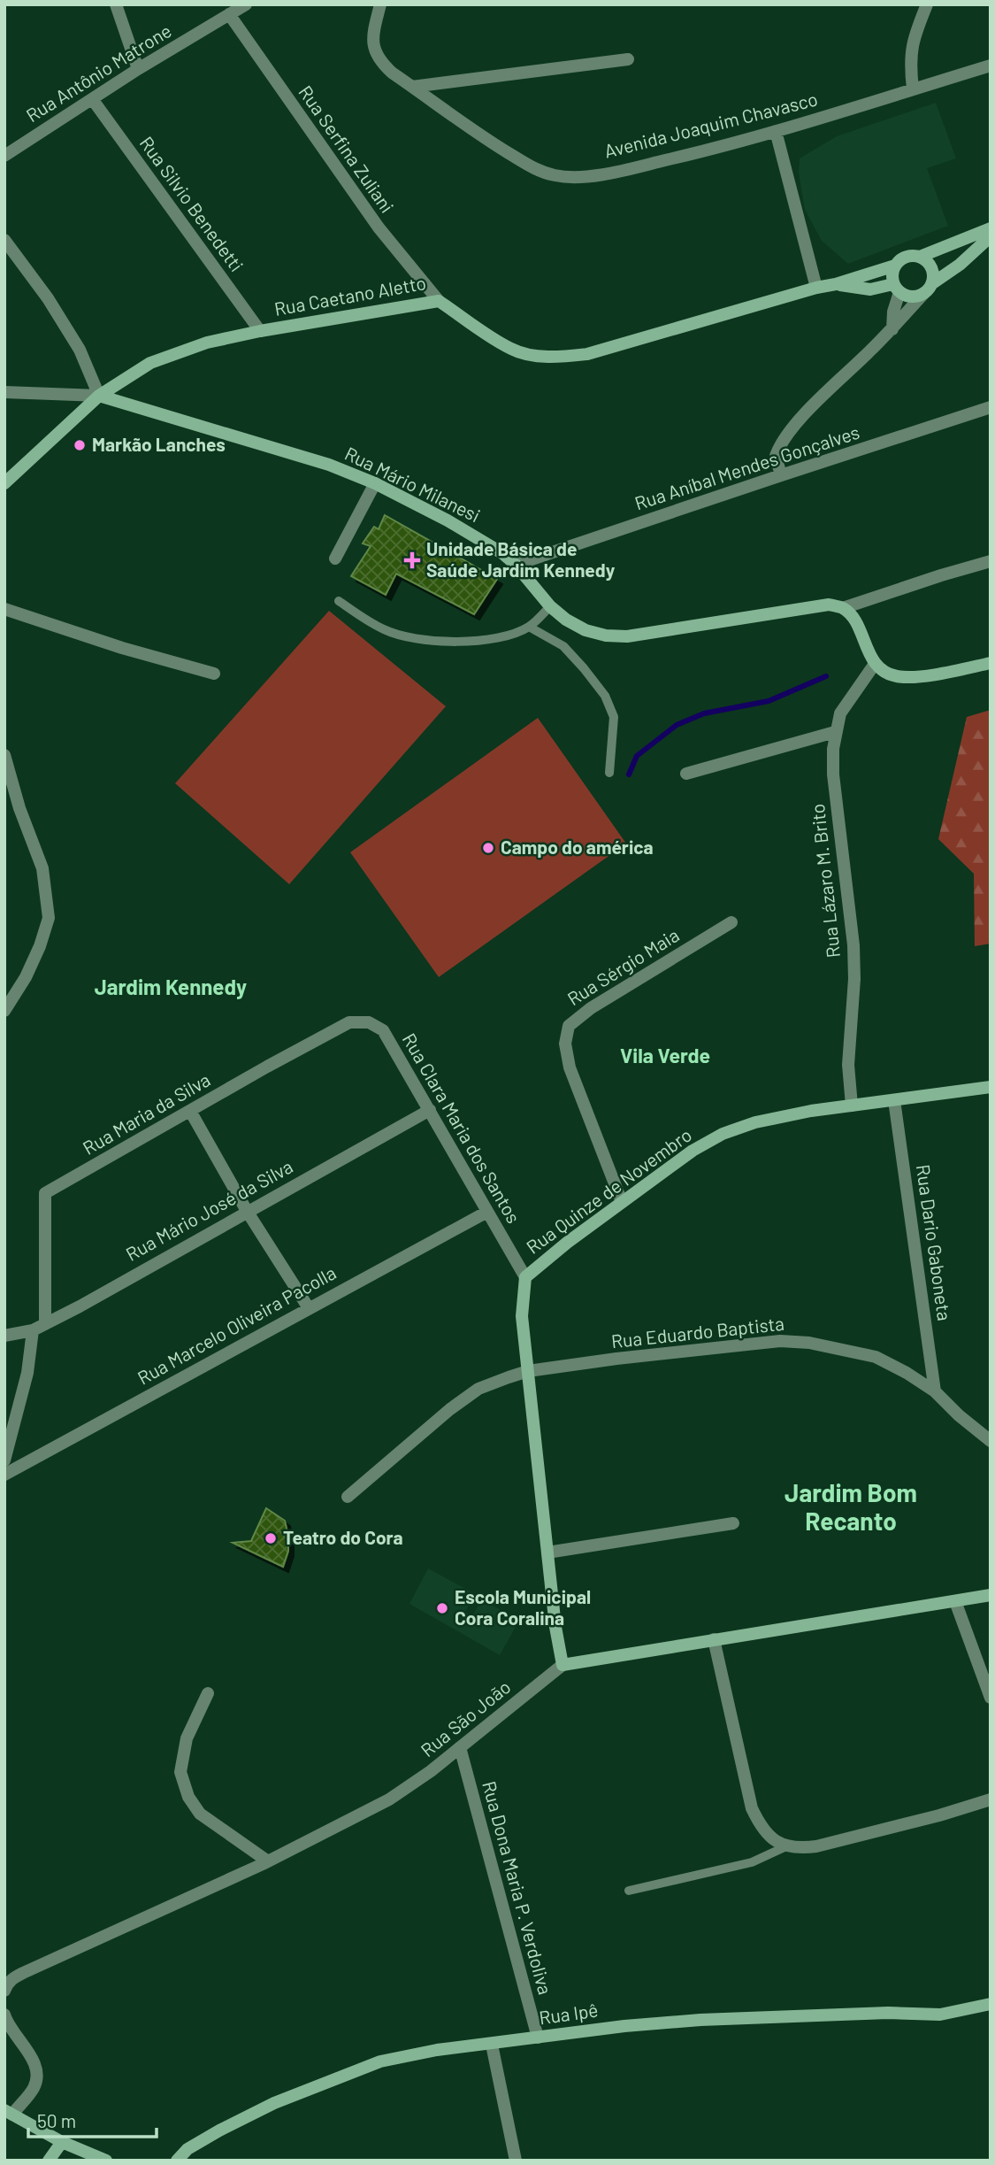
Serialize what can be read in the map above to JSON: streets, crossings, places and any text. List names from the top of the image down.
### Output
{
  "streets": {
    "street": [
      "Rua Antônio Matrone",
      "Avenida Joaquim Chavasco",
      "Rua Serfina Zuliani",
      "Rua Silvio Benedetti",
      "Rua Caetano Aletto",
      "Rua Aníbal Mendes Gonçalves",
      "Rua Mário Milanesi",
      "Rua Lázaro M. Brito",
      "Rua Sérgio Maia",
      "Rua Maria da Silva",
      "Rua Clara Maria dos Santos",
      "Rua Quinze de Novembro",
      "Rua Mário José da Silva",
      "Rua Dario Gaboneta",
      "Rua Marcelo Oliveira Pacolla",
      "Rua Eduardo Baptista",
      "Rua São João",
      "Rua Dona Maria P. Verdoliva",
      "Rua Ipê"
    ]
  },
  "crossings": [
    ["Rua Antônio Matrone", "Rua Serfina Zuliani"],
    ["Rua Antônio Matrone", "Rua Silvio Benedetti"],
    ["Rua Serfina Zuliani", "Rua Caetano Aletto"],
    ["Rua Silvio Benedetti", "Rua Caetano Aletto"],
    ["Rua Caetano Aletto", "Rua Mário Milanesi"],
    ["Rua Aníbal Mendes Gonçalves", "Rua Mário Milanesi"],
    ["Rua Lázaro M. Brito", "Rua Quinze de Novembro"],
    ["Rua Sérgio Maia", "Rua Quinze de Novembro"],
    ["Rua Maria da Silva", "Rua Clara Maria dos Santos"],
    ["Rua Maria da Silva", "Rua Mário José da Silva"],
    ["Rua Clara Maria dos Santos", "Rua Quinze de Novembro"],
    ["Rua Clara Maria dos Santos", "Rua Mário José da Silva"],
    ["Rua Clara Maria dos Santos", "Rua Marcelo Oliveira Pacolla"],
    ["Rua Quinze de Novembro", "Rua Dario Gaboneta"],
    ["Rua Quinze de Novembro", "Rua Eduardo Baptista"],
    ["Rua Quinze de Novembro", "Rua São João"],
    ["Rua Dario Gaboneta", "Rua Eduardo Baptista"],
    ["Rua São João", "Rua Dona Maria P. Verdoliva"],
    ["Rua Dona Maria P. Verdoliva", "Rua Ipê"]
  ],
  "districts": ["Jardim Kennedy", "Vila Verde", "Jardim Bom Recanto"],
  "places": {
    "other": [
      "Markão Lanches",
      "Campo do américa",
      "Teatro do Cora",
      "Escola Municipal Cora Coralina"
    ],
    "health": ["Unidade Básica de Saúde Jardim Kennedy"]
  },
  "scale_bar": "50 m"
}
